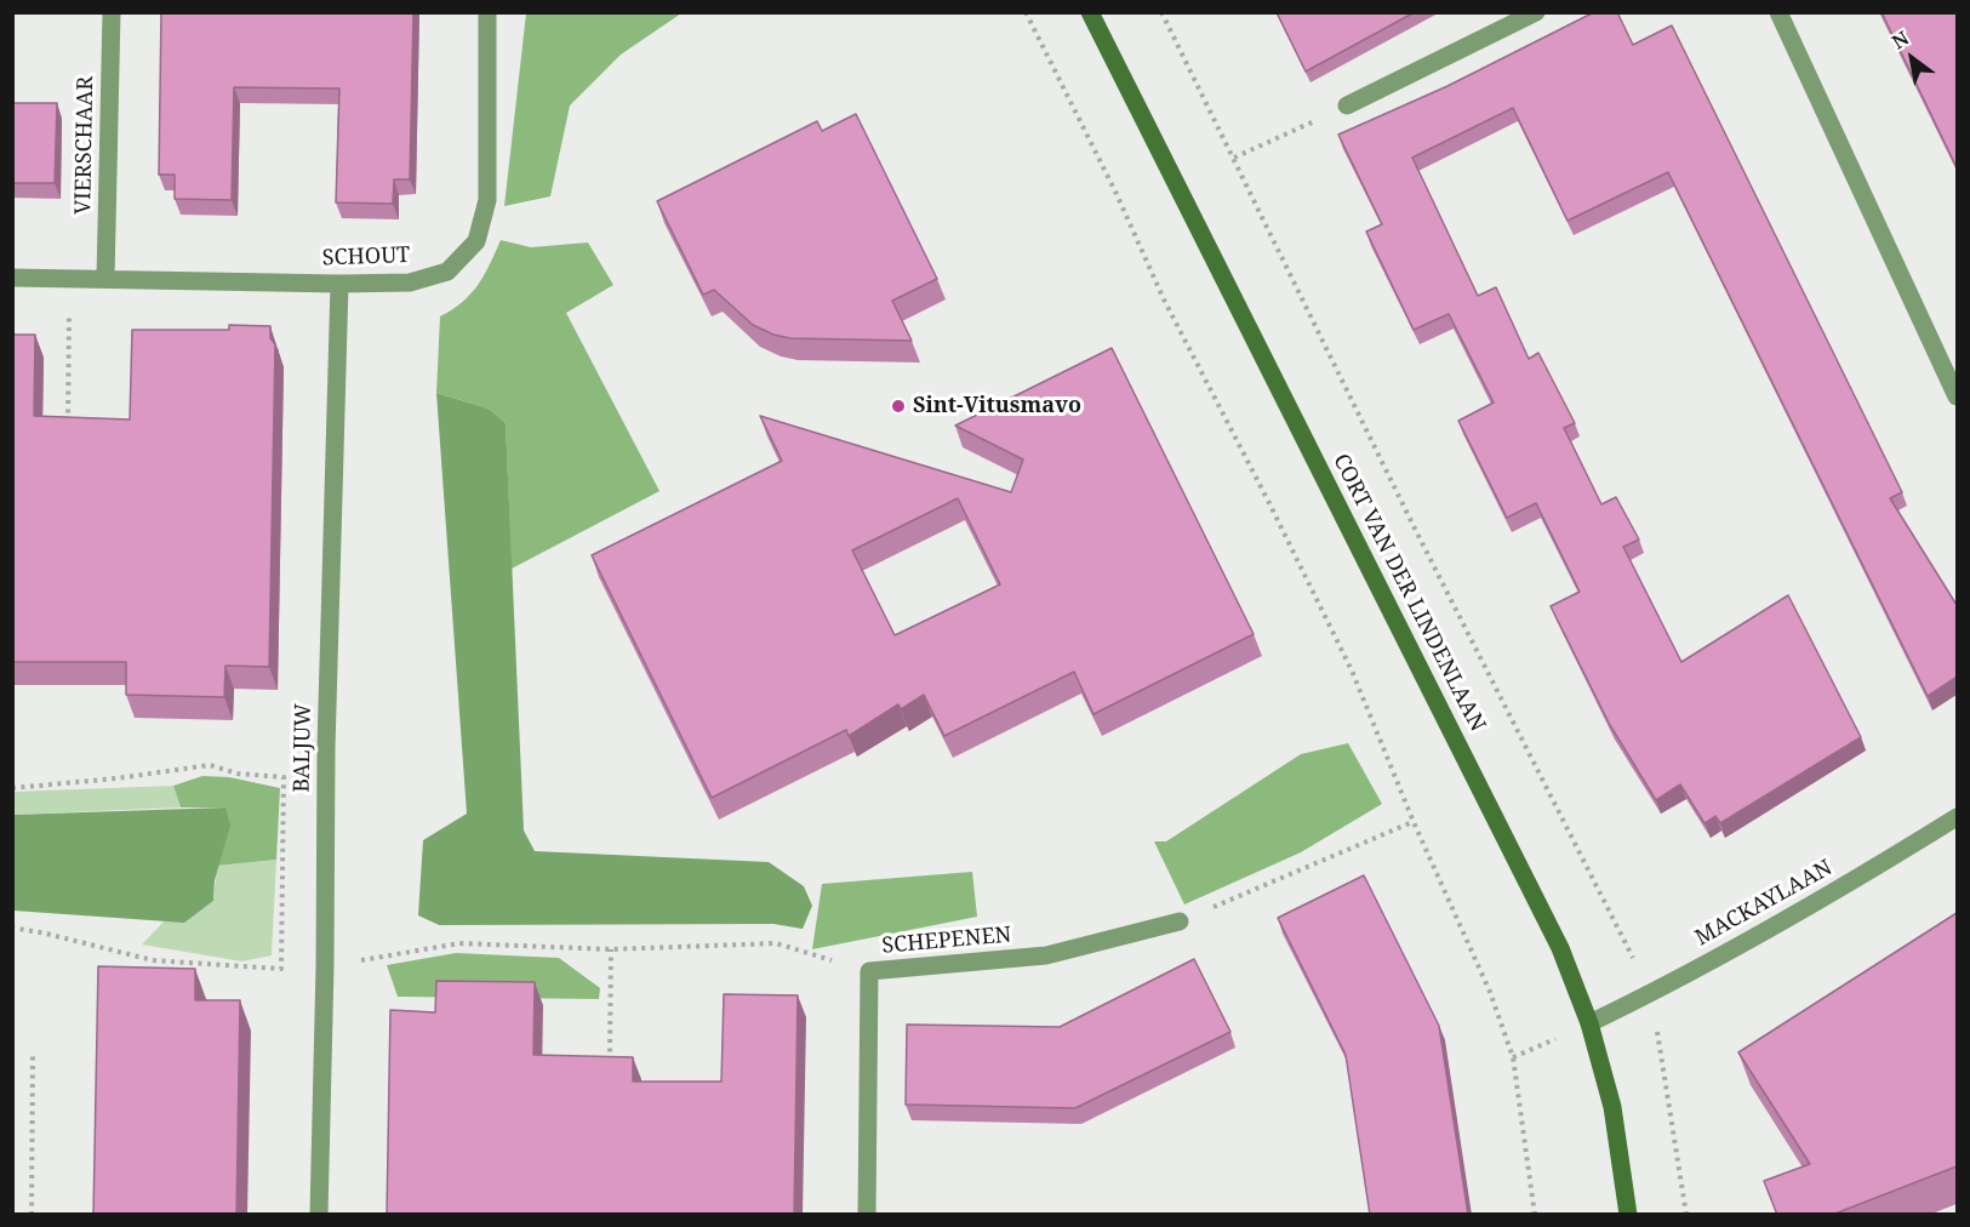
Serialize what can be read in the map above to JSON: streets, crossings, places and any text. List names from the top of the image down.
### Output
{
  "streets": {
    "main road": ["CORT VAN DER LINDENLAAN"],
    "street": [
      "VIERSCHAAR",
      "SCHOUT",
      "BALJUW",
      "MACKAYLAAN",
      "SCHEPENEN"
    ]
  },
  "crossings": [
    ["VIERSCHAAR", "SCHOUT"],
    ["SCHOUT", "BALJUW"],
    ["CORT VAN DER LINDENLAAN", "MACKAYLAAN"]
  ],
  "places": ["Sint-Vitusmavo"],
  "north": "top left"
}
